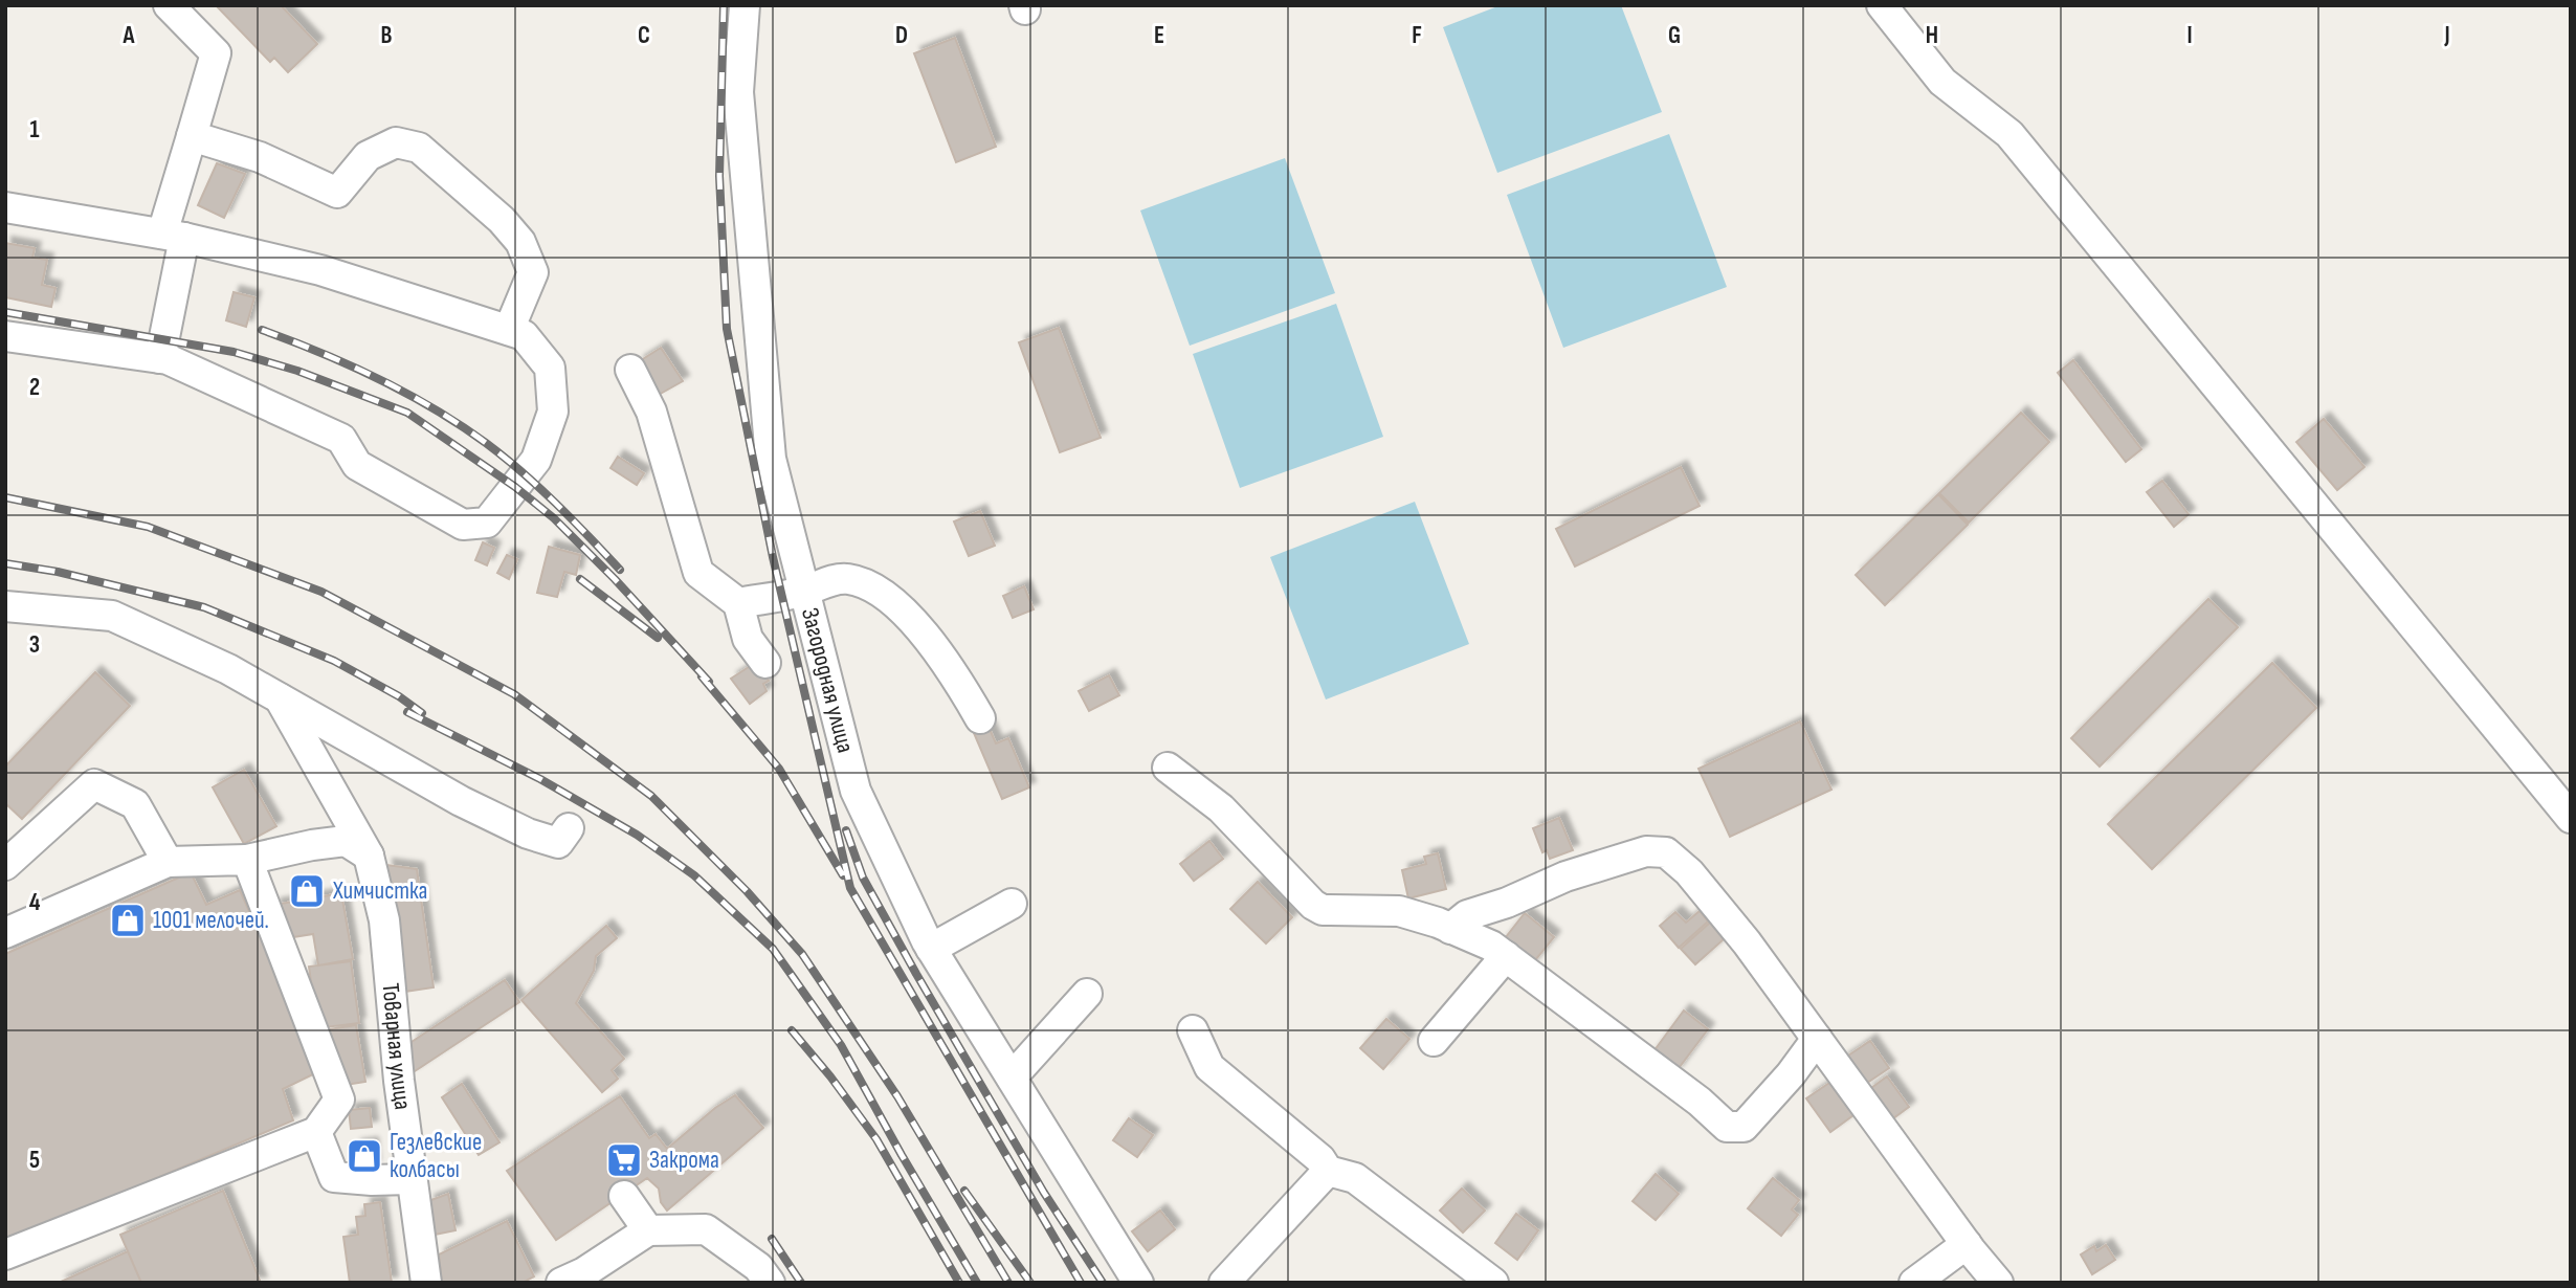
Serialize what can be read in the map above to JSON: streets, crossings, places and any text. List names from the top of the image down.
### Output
{
  "streets": {
    "street": ["Загородная улица", "Товарная улица"]
  },
  "places": {
    "shop": ["Химчистка", "1001 мелочей.", "Гезлевские колбасы"],
    "supermarket": ["Закрома"]
  },
  "grid": {
    "columns": [
      "A",
      "B",
      "C",
      "D",
      "E",
      "F",
      "G",
      "H",
      "I",
      "J"
    ],
    "rows": [
      "1",
      "2",
      "3",
      "4",
      "5"
    ]
  }
}
